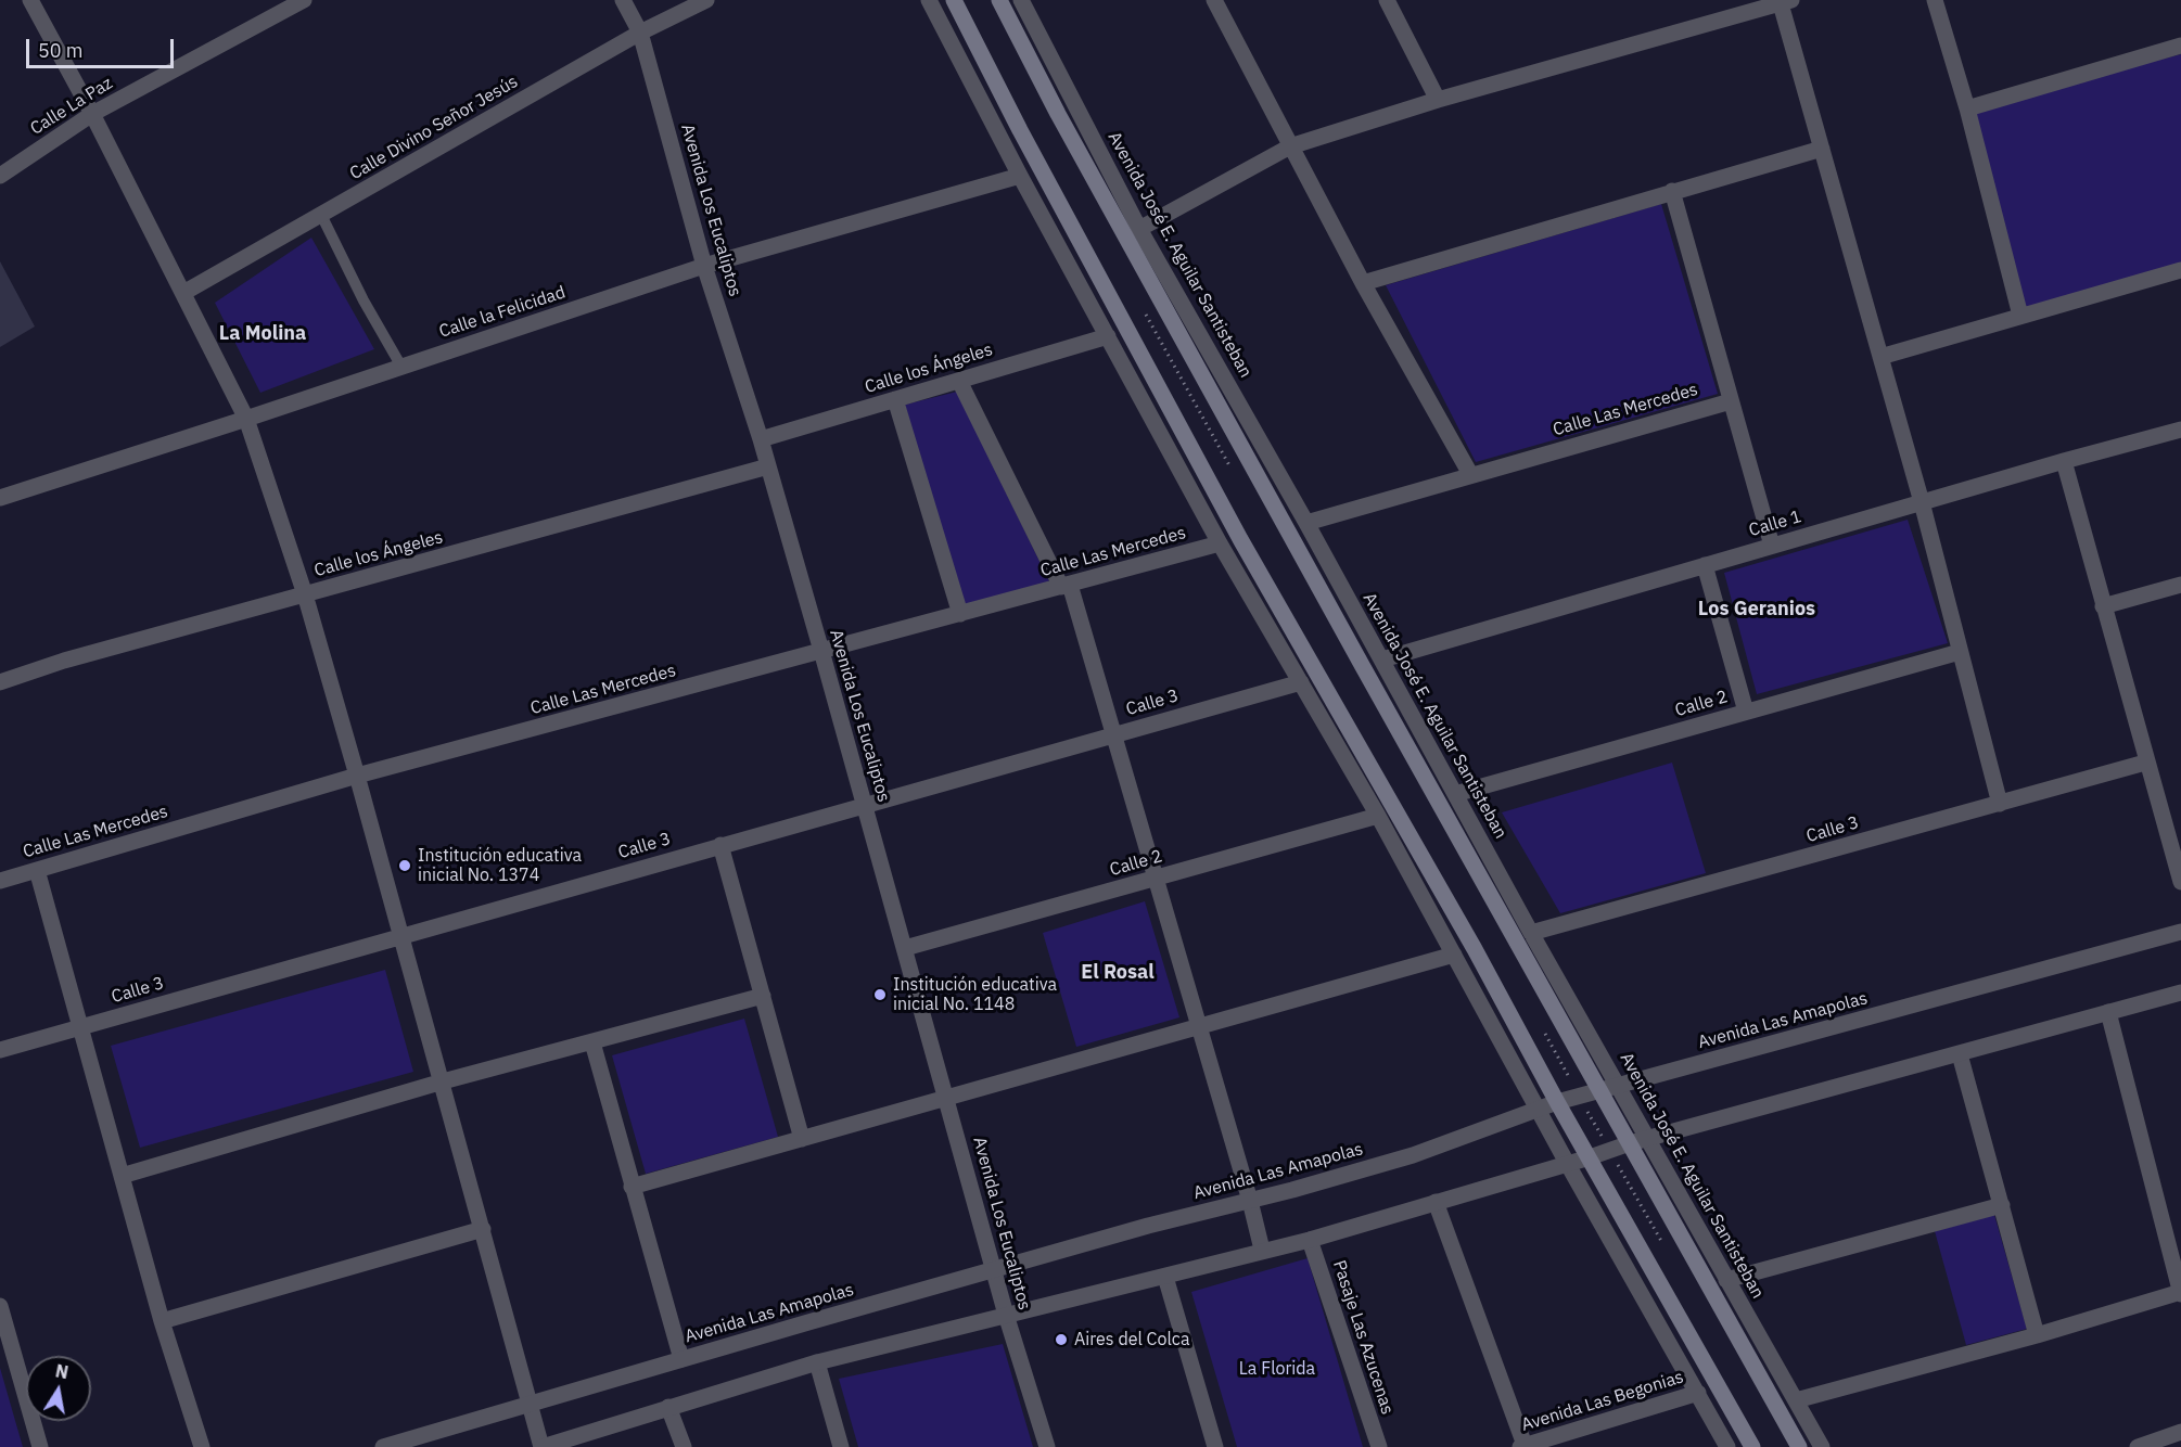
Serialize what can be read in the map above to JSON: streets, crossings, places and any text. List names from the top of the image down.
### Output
{
  "streets": {
    "main road": ["Avenida José E. Aguilar Santisteban"],
    "street": [
      "Calle La Paz",
      "Calle Divino Señor Jesús",
      "Avenida Los Eucaliptos",
      "Calle la Felicidad",
      "Calle los Ángeles",
      "Calle Las Mercedes",
      "Calle 1",
      "Calle 3",
      "Calle 2",
      "Avenida Las Amapolas",
      "Pasaje Las Azucenas",
      "Avenida Las Begonias"
    ]
  },
  "crossings": [
    ["Calle Divino Señor Jesús", "Avenida Los Eucaliptos"],
    ["Avenida Los Eucaliptos", "Calle la Felicidad"],
    ["Avenida Los Eucaliptos", "Calle los Ángeles"],
    ["Avenida Los Eucaliptos", "Calle Las Mercedes"],
    ["Avenida Los Eucaliptos", "Calle 3"],
    ["Avenida Los Eucaliptos", "Calle 2"],
    ["Avenida Los Eucaliptos", "Avenida Las Amapolas"],
    ["Avenida José E. Aguilar Santisteban", "Calle Las Mercedes"],
    ["Avenida José E. Aguilar Santisteban", "Calle 1"],
    ["Avenida José E. Aguilar Santisteban", "Calle 3"],
    ["Avenida José E. Aguilar Santisteban", "Calle 2"],
    ["Avenida José E. Aguilar Santisteban", "Avenida Las Amapolas"]
  ],
  "districts": ["La Molina", "Los Geranios", "El Rosal"],
  "parks": ["La Florida"],
  "places": ["Institución educativa inicial No. 1374", "Institución educativa inicial No. 1148", "Aires del Colca"],
  "scale_bar": "50 m",
  "north": "top"
}
